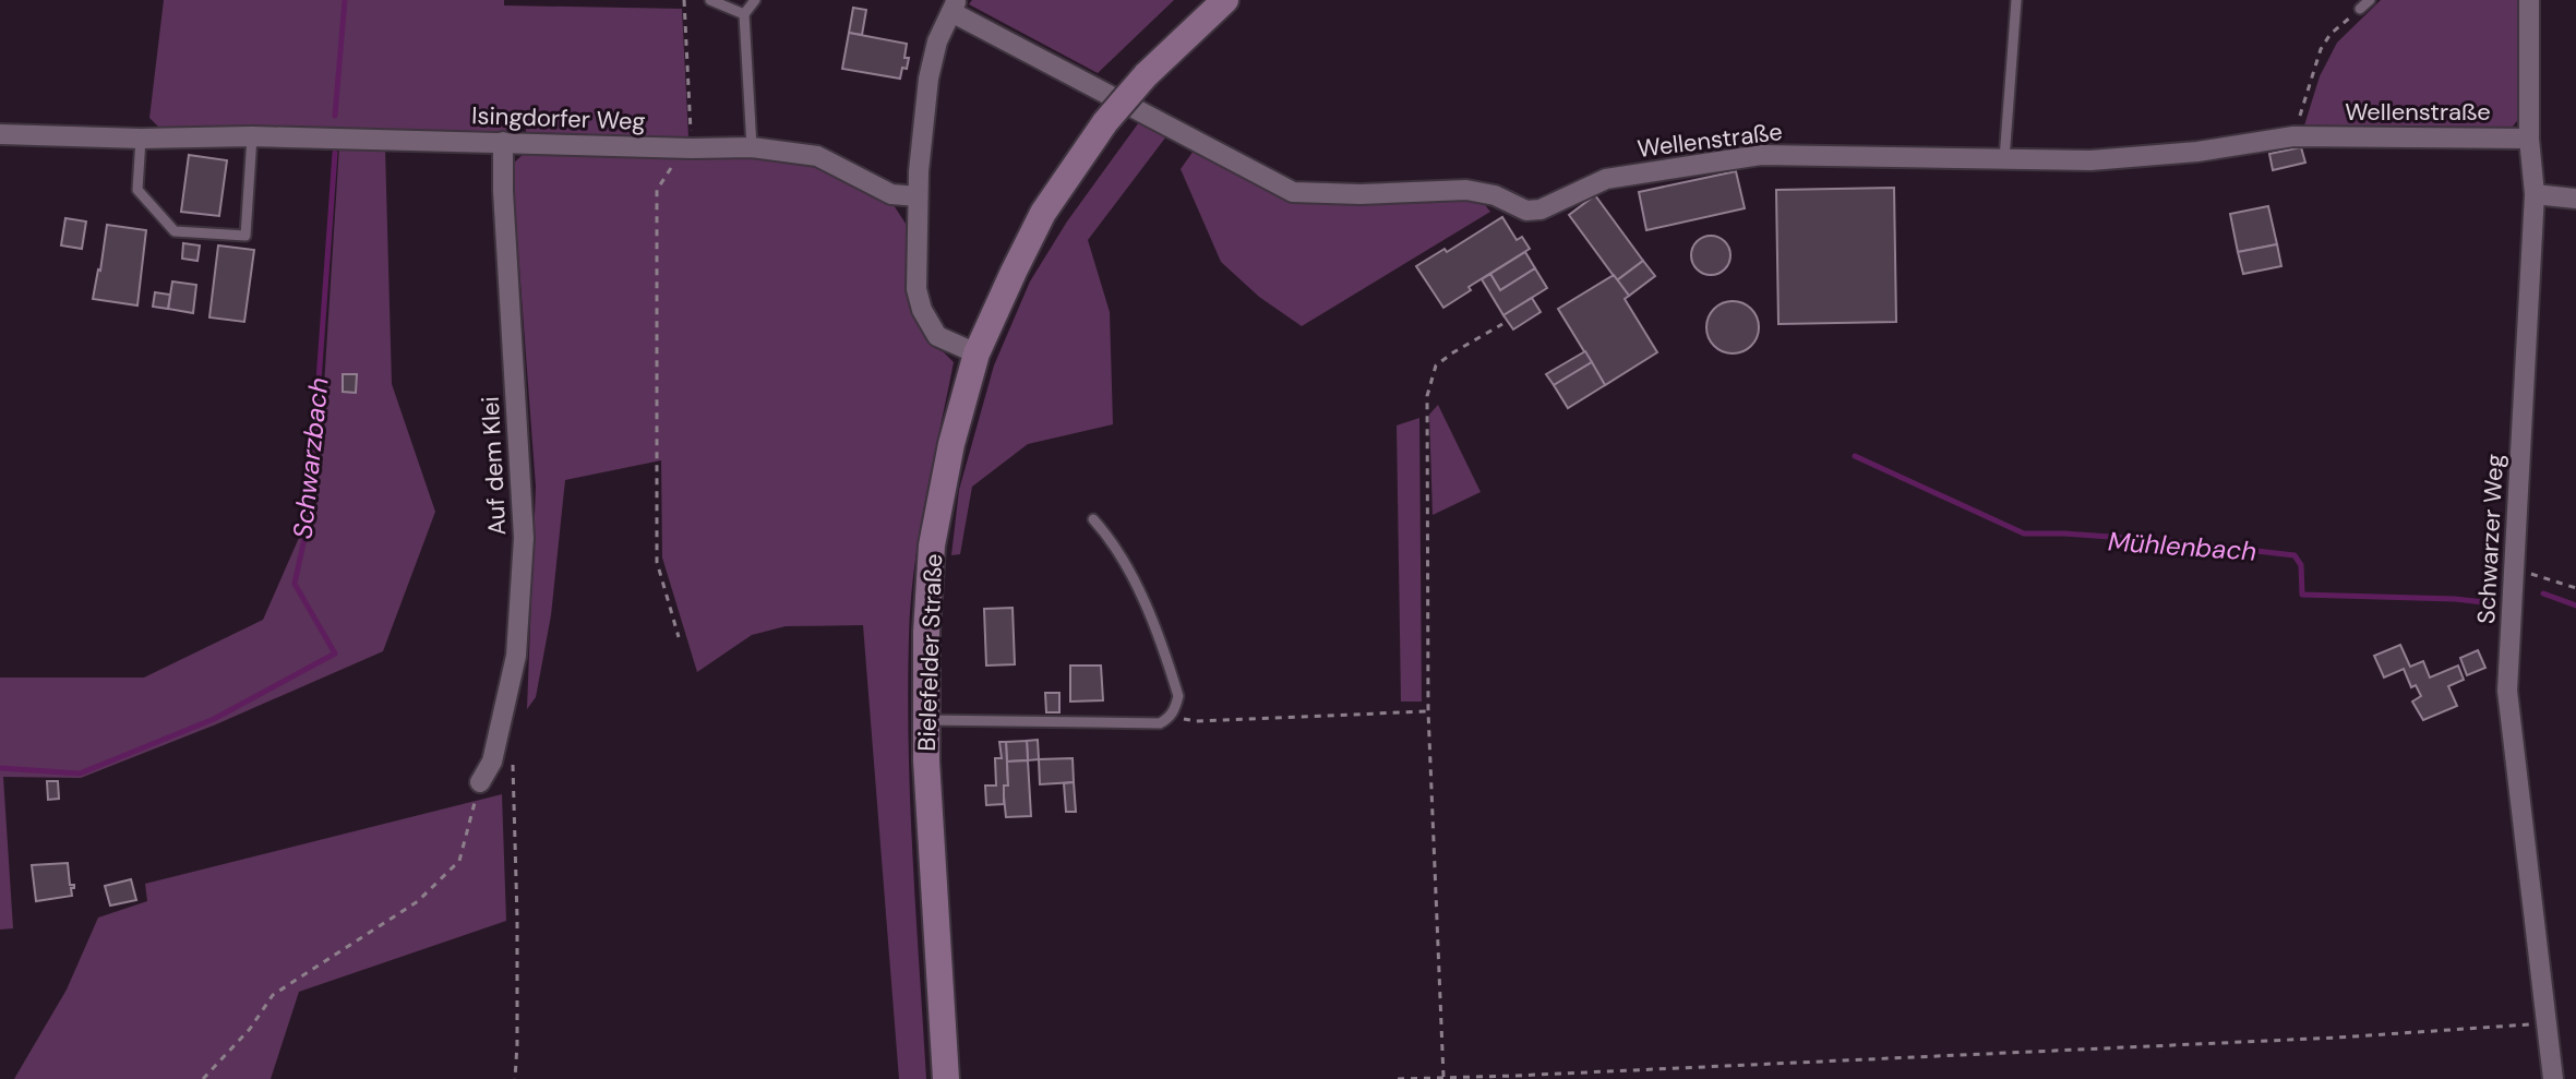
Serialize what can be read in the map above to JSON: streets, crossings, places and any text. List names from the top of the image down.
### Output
{
  "streets": {
    "main road": ["Bielefelder Straße"],
    "street": [
      "Wellenstraße",
      "Isingdorfer Weg",
      "Auf dem Klei",
      "Schwarzer Weg"
    ]
  },
  "crossings": [
    ["Wellenstraße", "Schwarzer Weg"],
    ["Isingdorfer Weg", "Auf dem Klei"]
  ],
  "water": ["Schwarzbach", "Mühlenbach"]
}
